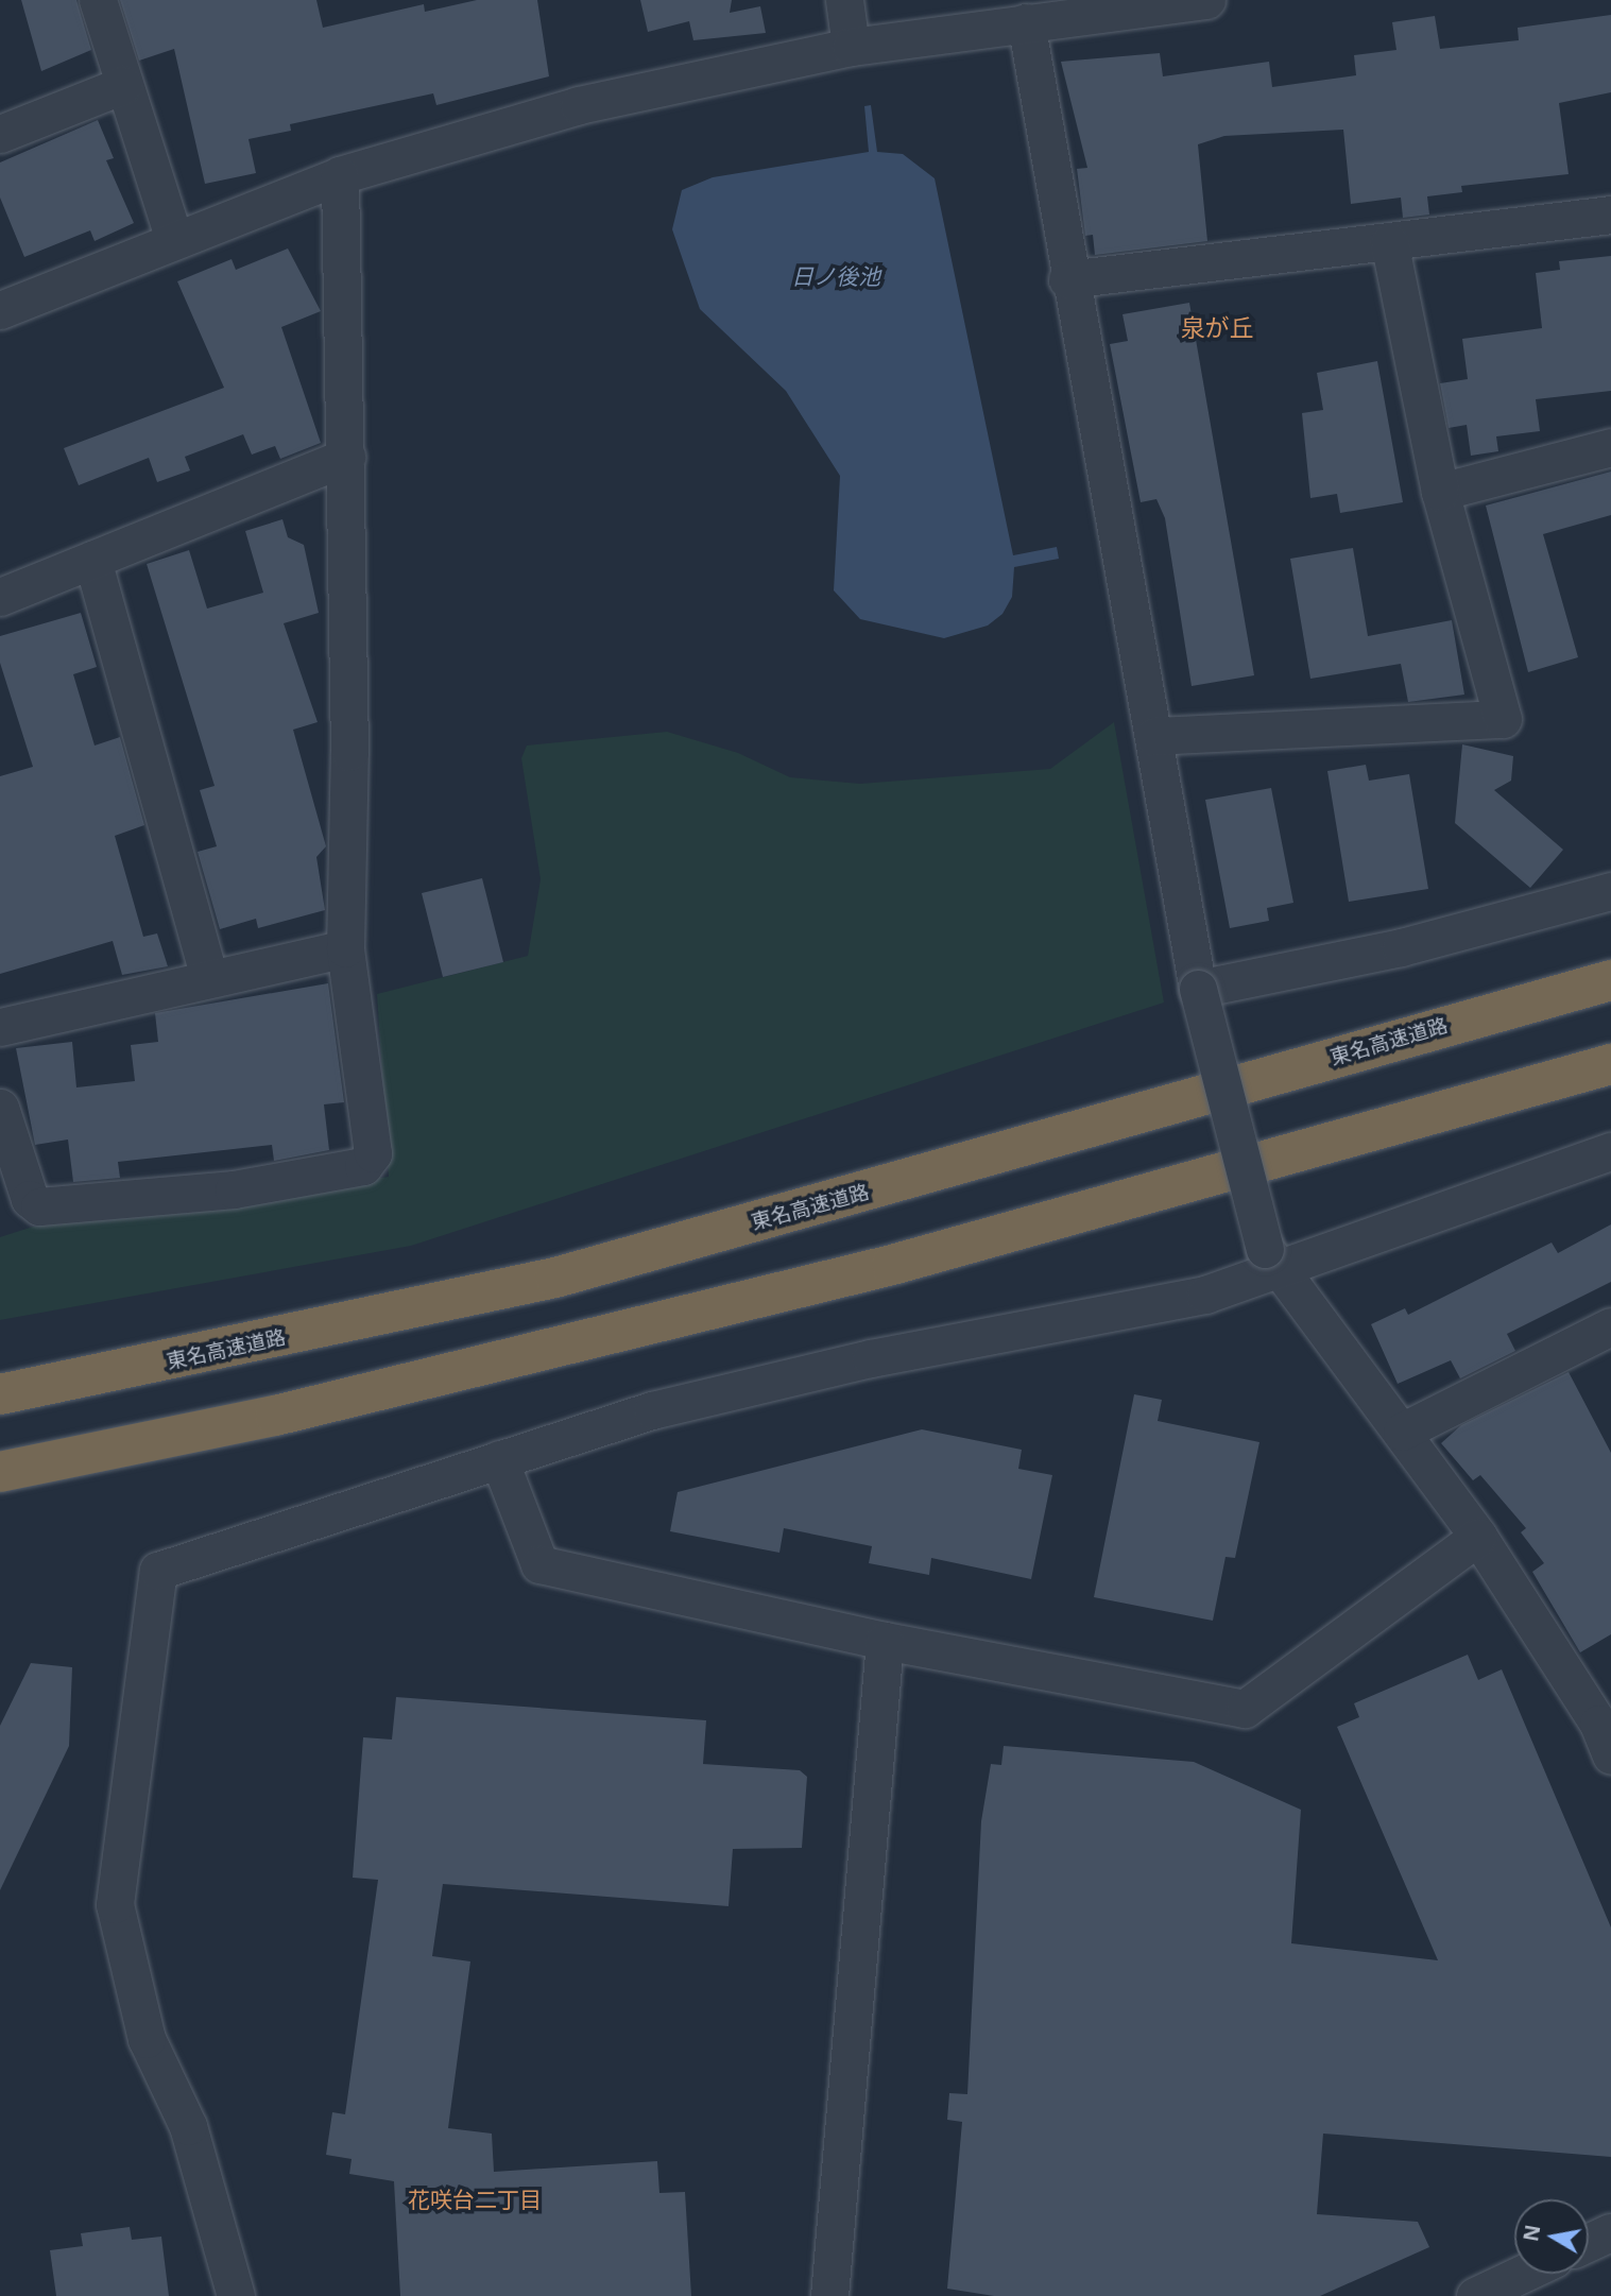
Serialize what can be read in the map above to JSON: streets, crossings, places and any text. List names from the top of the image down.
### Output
{
  "streets": {
    "highway": ["東名高速道路"]
  },
  "districts": ["泉が丘", "花咲台二丁目"],
  "water": ["日ノ後池"],
  "north": "left"
}
